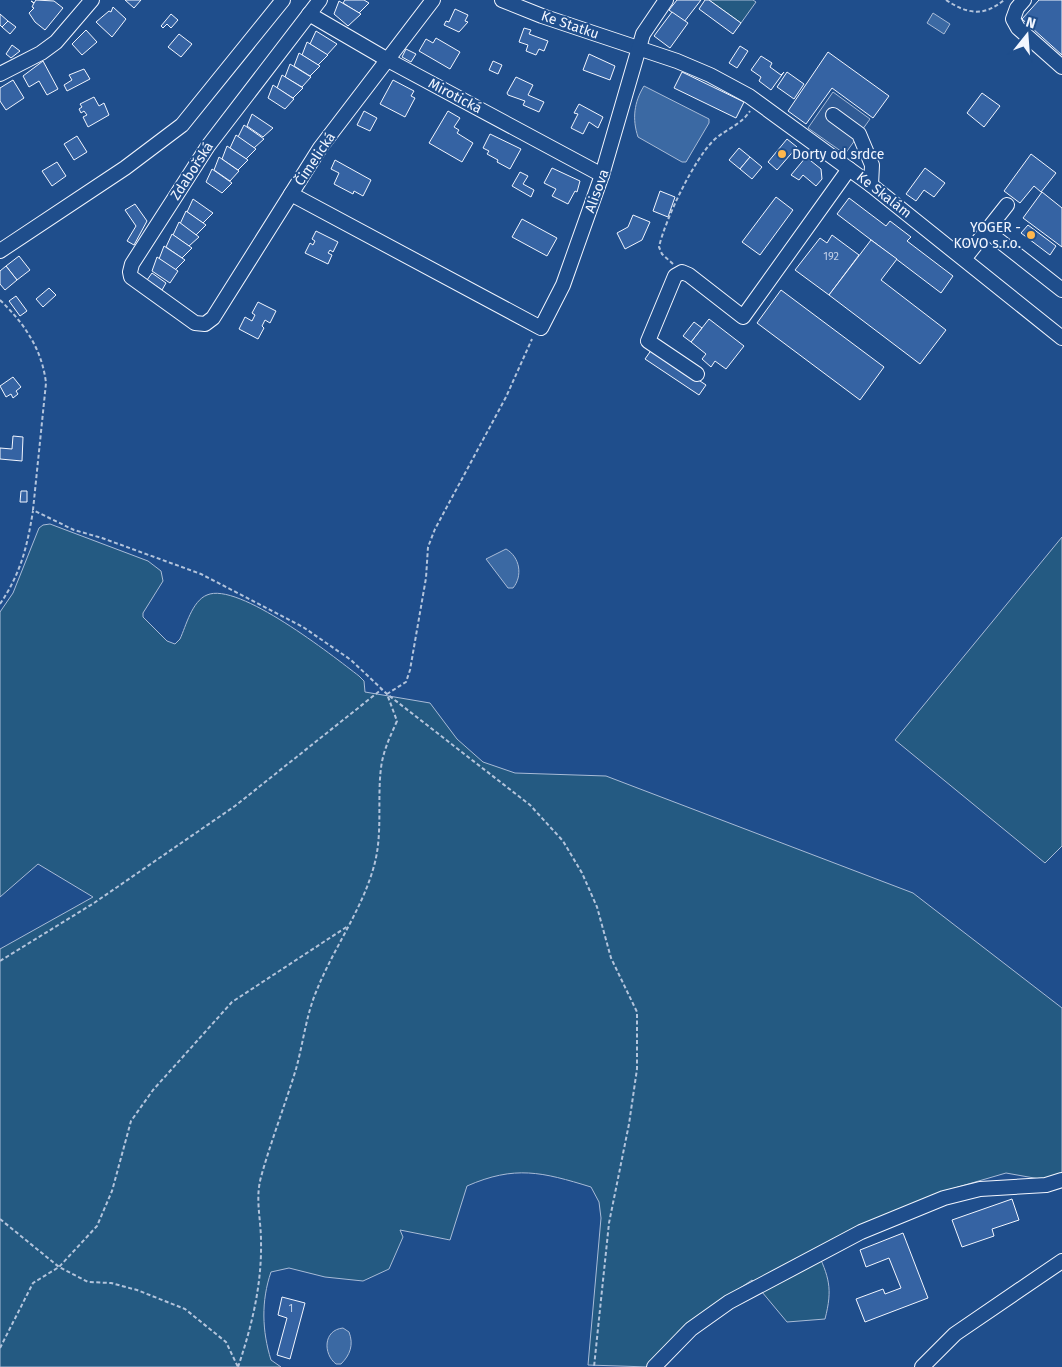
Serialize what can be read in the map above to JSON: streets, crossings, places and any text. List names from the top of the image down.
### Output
{
  "streets": {
    "street": [
      "Ke Statku",
      "Mirotická",
      "Čimelická",
      "Zdabořská",
      "Alisova",
      "Ke Skalám"
    ]
  },
  "crossings": [
    ["Ke Statku", "Alisova"],
    ["Ke Statku", "Ke Skalám"],
    ["Mirotická", "Čimelická"],
    ["Mirotická", "Zdabořská"],
    ["Mirotická", "Alisova"],
    ["Čimelická", "Zdabořská"],
    ["Alisova", "Ke Skalám"]
  ],
  "places": ["Dorty od srdce", "YOGER - KOVO s.r.o."],
  "house_numbers": ["192", "1"],
  "north": "top"
}
